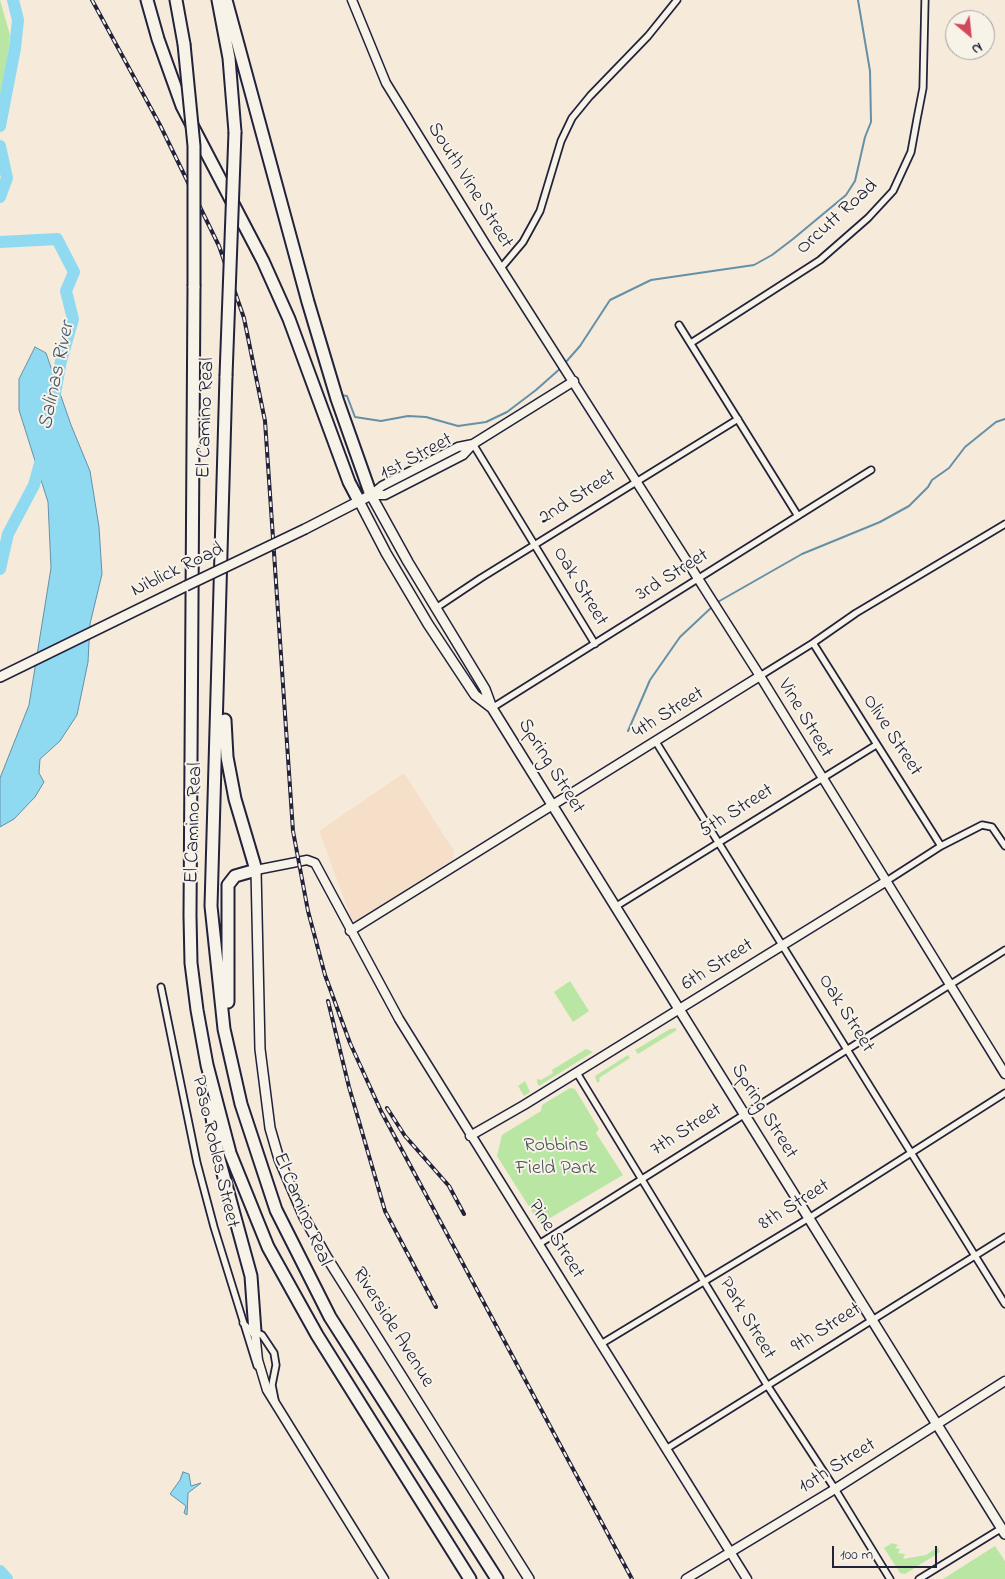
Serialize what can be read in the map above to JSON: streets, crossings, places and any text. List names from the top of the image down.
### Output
{
  "streets": {
    "highway": ["El Camino Real"],
    "main road": ["Niblick Road", "Spring Street", "Riverside Avenue"],
    "street": [
      "South Vine Street",
      "Orcutt Road",
      "1st Street",
      "2nd Street",
      "3rd Street",
      "Oak Street",
      "4th Street",
      "Vine Street",
      "Olive Street",
      "5th Street",
      "6th Street",
      "7th Street",
      "Paso Robles Street",
      "8th Street",
      "Pine Street",
      "Park Street",
      "9th Street",
      "10th Street"
    ]
  },
  "crossings": [
    ["South Vine Street", "1st Street"],
    ["South Vine Street", "Vine Street"],
    ["1st Street", "Niblick Road"],
    ["1st Street", "Oak Street"],
    ["1st Street", "Vine Street"],
    ["1st Street", "Spring Street"],
    ["2nd Street", "Oak Street"],
    ["2nd Street", "Vine Street"],
    ["2nd Street", "Spring Street"],
    ["Niblick Road", "Spring Street"],
    ["3rd Street", "Oak Street"],
    ["3rd Street", "Vine Street"],
    ["3rd Street", "Spring Street"],
    ["Oak Street", "4th Street"],
    ["Oak Street", "5th Street"],
    ["Oak Street", "6th Street"],
    ["Oak Street", "7th Street"],
    ["Oak Street", "8th Street"],
    ["Oak Street", "9th Street"],
    ["4th Street", "Vine Street"],
    ["4th Street", "Olive Street"],
    ["4th Street", "Spring Street"],
    ["4th Street", "Pine Street"],
    ["Vine Street", "5th Street"],
    ["Vine Street", "6th Street"],
    ["Vine Street", "7th Street"],
    ["Olive Street", "5th Street"],
    ["Olive Street", "6th Street"],
    ["Spring Street", "5th Street"],
    ["Spring Street", "6th Street"],
    ["Spring Street", "7th Street"],
    ["Spring Street", "8th Street"],
    ["Spring Street", "9th Street"],
    ["Spring Street", "10th Street"],
    ["6th Street", "Pine Street"],
    ["6th Street", "Park Street"],
    ["7th Street", "Pine Street"],
    ["7th Street", "Park Street"],
    ["8th Street", "Pine Street"],
    ["8th Street", "Park Street"],
    ["Pine Street", "Riverside Avenue"],
    ["Pine Street", "9th Street"],
    ["Pine Street", "10th Street"],
    ["Park Street", "9th Street"],
    ["Park Street", "10th Street"]
  ],
  "water": ["Salinas River"],
  "parks": ["Robbins Field Park"],
  "scale_bar": "100 m",
  "north": "bottom right"
}
